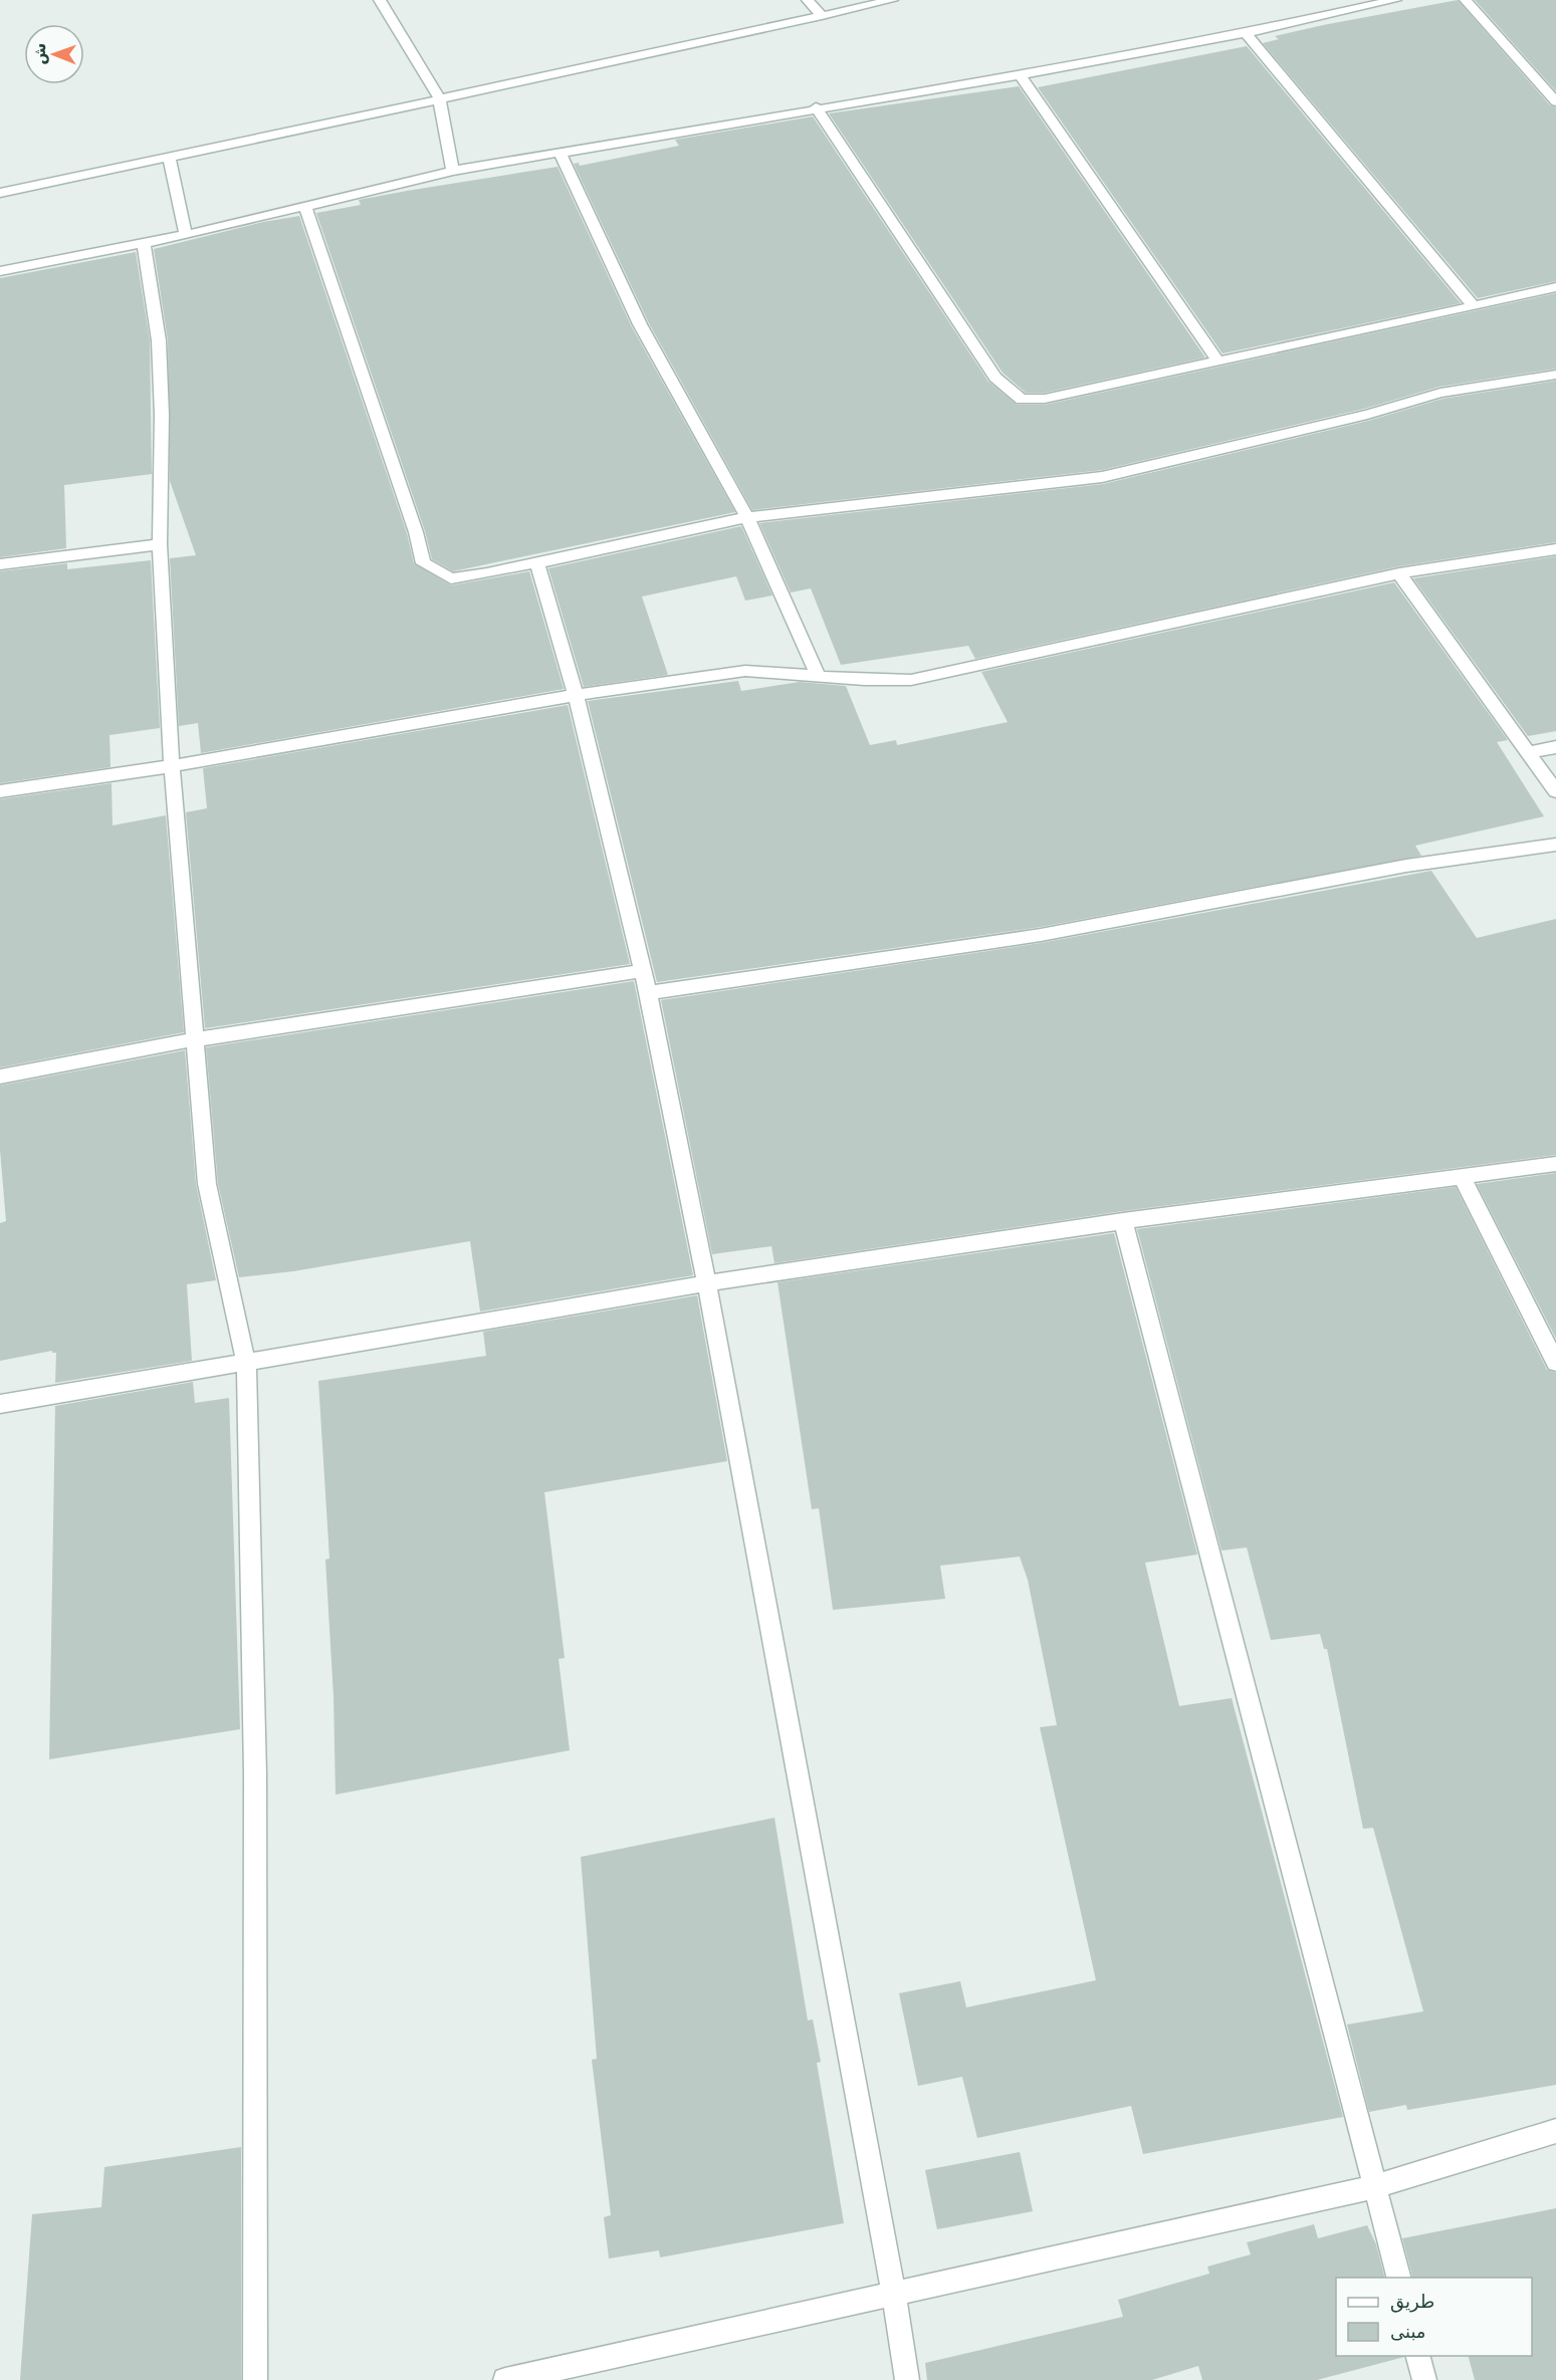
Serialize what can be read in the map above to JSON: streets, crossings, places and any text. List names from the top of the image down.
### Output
{
  "legend": ["طريق", "مبنى"],
  "north": "left"
}
